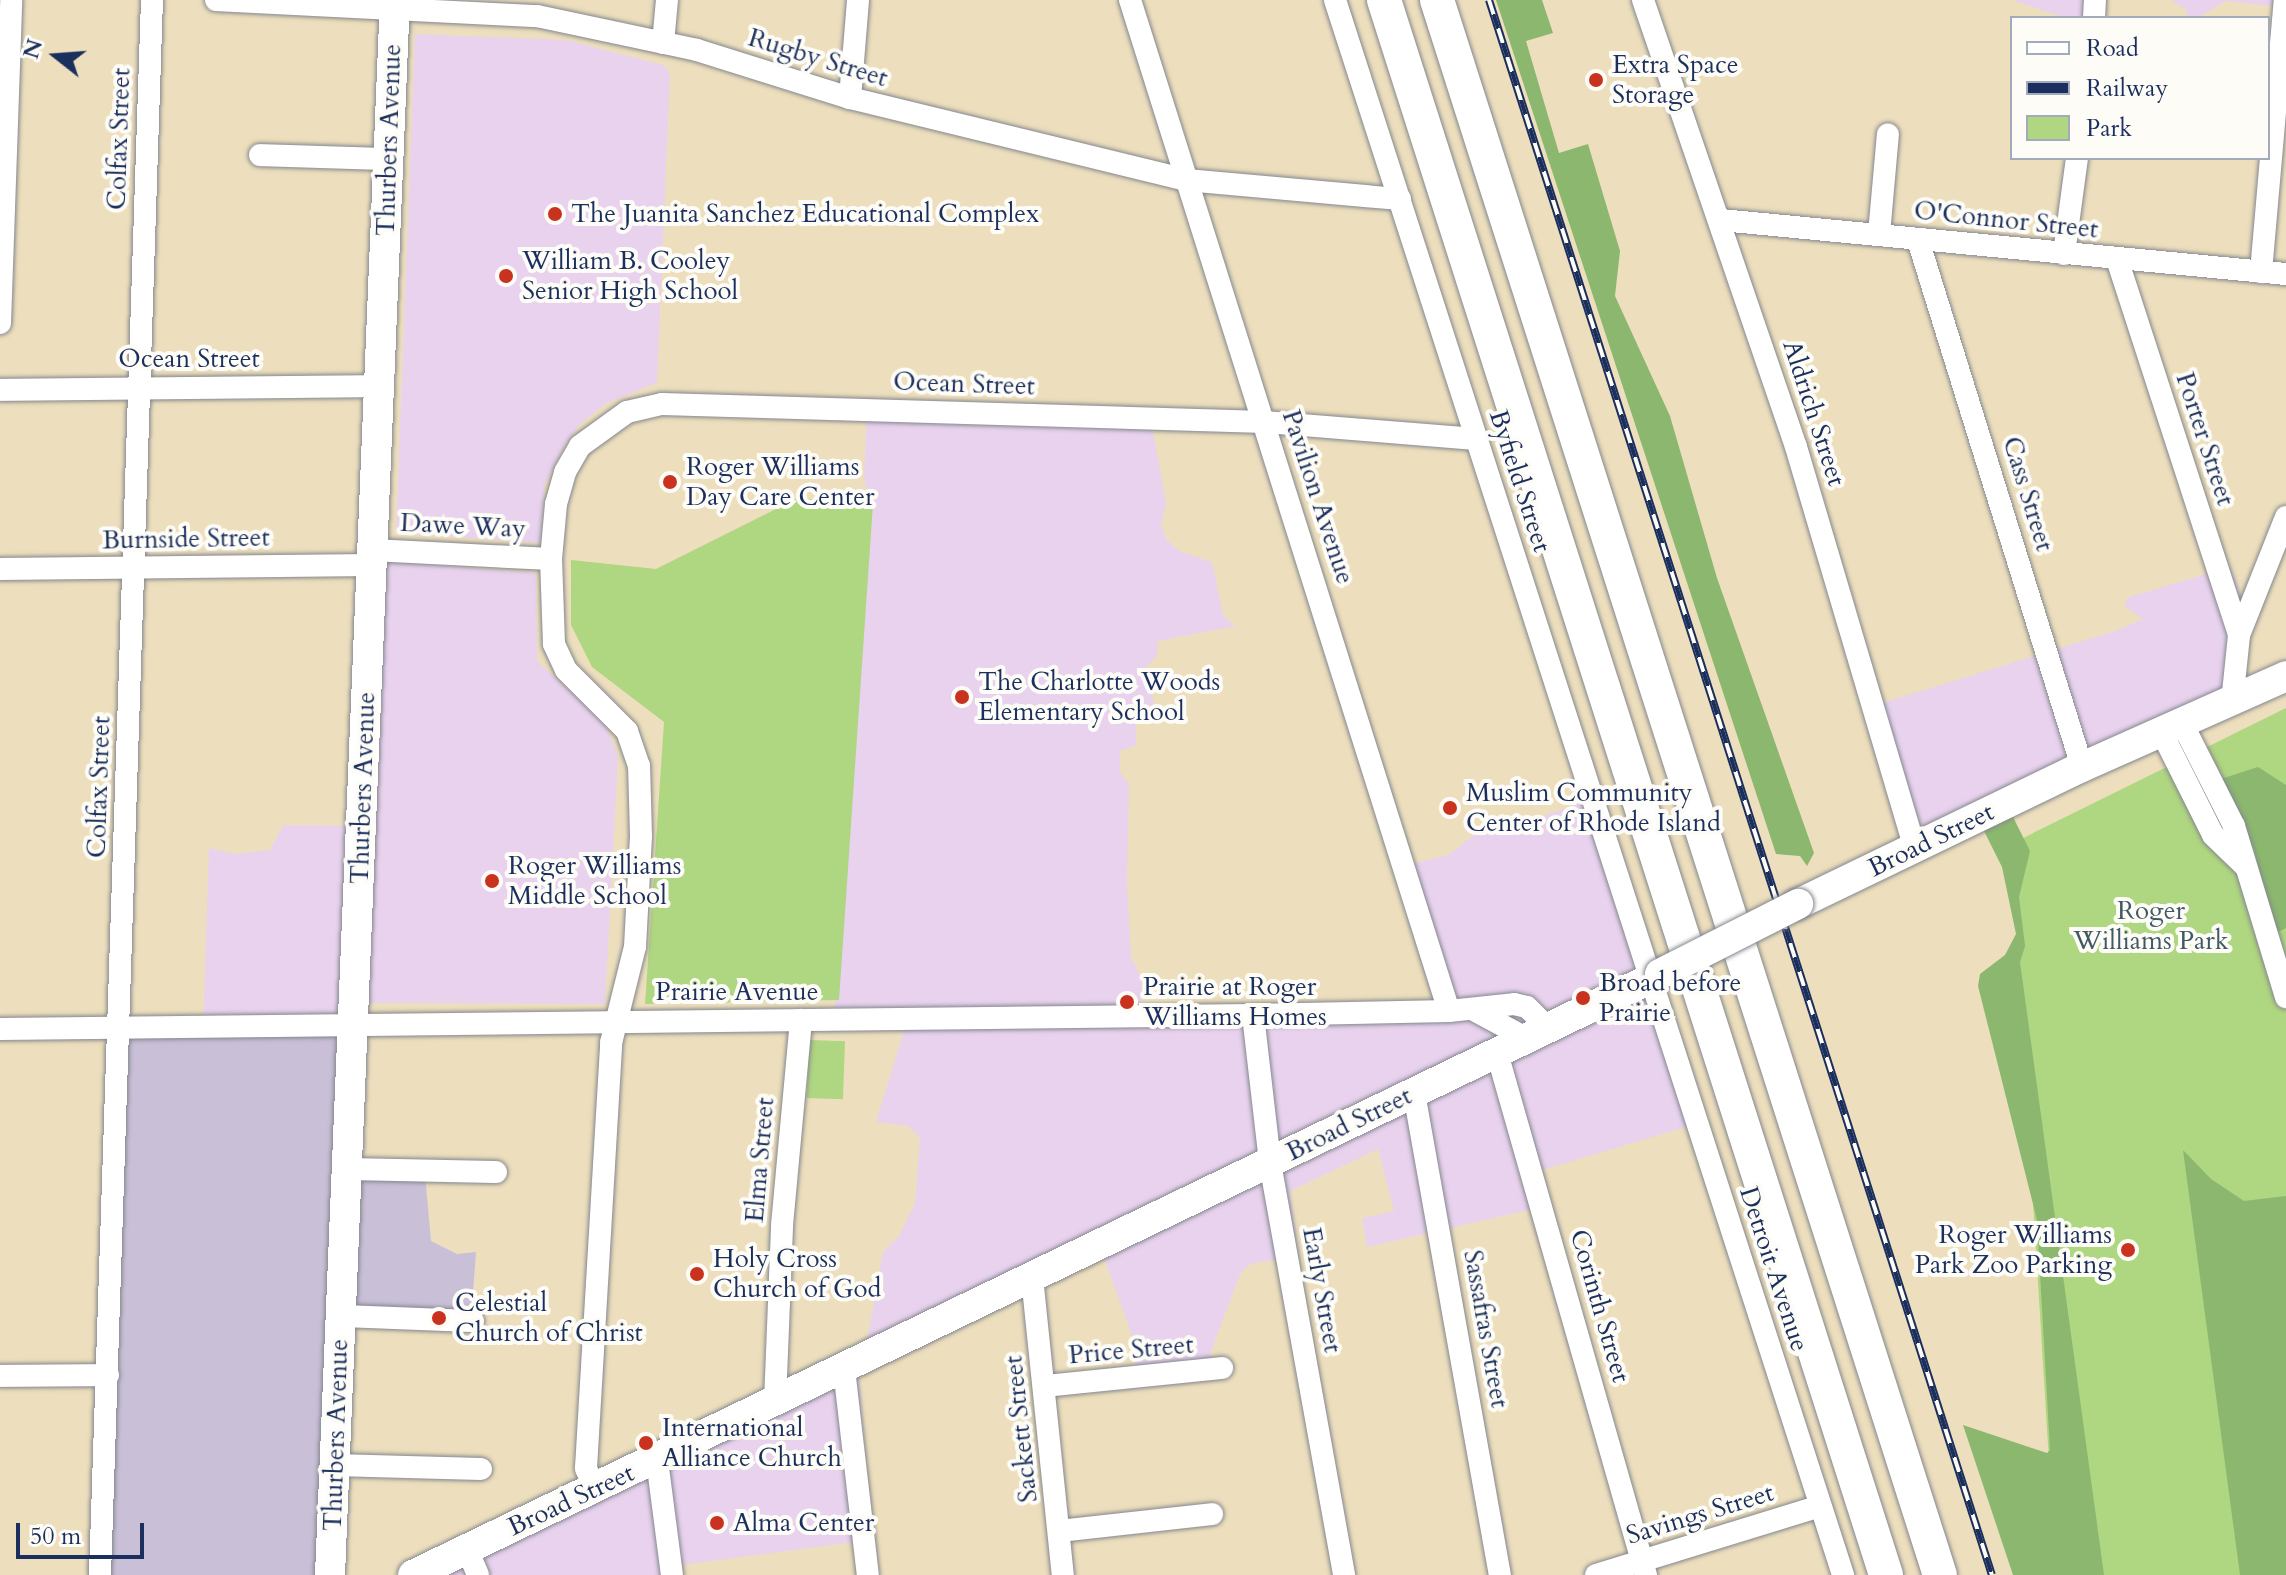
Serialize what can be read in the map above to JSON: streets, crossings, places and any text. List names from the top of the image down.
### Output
{
  "streets": {
    "main road": ["Thurbers Avenue", "Broad Street"],
    "street": [
      "Rugby Street",
      "Colfax Street",
      "O'Connor Street",
      "Ocean Street",
      "Aldrich Street",
      "Porter Street",
      "Byfield Street",
      "Cass Street",
      "Pavilion Avenue",
      "Dawe Way",
      "Burnside Street",
      "Prairie Avenue",
      "Elma Street",
      "Detroit Avenue",
      "Early Street",
      "Corinth Street",
      "Sassafras Street",
      "Price Street",
      "Sackett Street",
      "Savings Street"
    ]
  },
  "crossings": [
    ["Rugby Street", "Thurbers Avenue"],
    ["Rugby Street", "Byfield Street"],
    ["Rugby Street", "Pavilion Avenue"],
    ["Colfax Street", "Ocean Street"],
    ["Colfax Street", "Burnside Street"],
    ["Colfax Street", "Prairie Avenue"],
    ["Thurbers Avenue", "Ocean Street"],
    ["Thurbers Avenue", "Dawe Way"],
    ["Thurbers Avenue", "Burnside Street"],
    ["Thurbers Avenue", "Prairie Avenue"],
    ["O'Connor Street", "Aldrich Street"],
    ["O'Connor Street", "Porter Street"],
    ["O'Connor Street", "Cass Street"],
    ["Ocean Street", "Byfield Street"],
    ["Ocean Street", "Pavilion Avenue"],
    ["Ocean Street", "Dawe Way"],
    ["Ocean Street", "Broad Street"],
    ["Ocean Street", "Prairie Avenue"],
    ["Aldrich Street", "Broad Street"],
    ["Byfield Street", "Broad Street"],
    ["Byfield Street", "Detroit Avenue"],
    ["Cass Street", "Broad Street"],
    ["Pavilion Avenue", "Prairie Avenue"],
    ["Dawe Way", "Burnside Street"],
    ["Broad Street", "Prairie Avenue"],
    ["Broad Street", "Elma Street"],
    ["Broad Street", "Detroit Avenue"],
    ["Broad Street", "Early Street"],
    ["Broad Street", "Corinth Street"],
    ["Broad Street", "Sassafras Street"],
    ["Broad Street", "Sackett Street"],
    ["Prairie Avenue", "Elma Street"],
    ["Prairie Avenue", "Early Street"],
    ["Detroit Avenue", "Savings Street"],
    ["Corinth Street", "Savings Street"],
    ["Price Street", "Sackett Street"]
  ],
  "parks": ["Roger Williams Park"],
  "places": [
    "Extra Space Storage",
    "The Juanita Sanchez Educational Complex",
    "William B. Cooley Senior High School",
    "Roger Williams Day Care Center",
    "The Charlotte Woods Elementary School",
    "Muslim Community Center of Rhode Island",
    "Roger Williams Middle School",
    "Broad before Prairie",
    "Prairie at Roger Williams Homes",
    "Roger Williams Park Zoo Parking",
    "Holy Cross Church of God",
    "Celestial Church of Christ",
    "International Alliance Church",
    "Alma Center"
  ],
  "legend": ["Road", "Railway", "Park"],
  "scale_bar": "50 m",
  "north": "left"
}
